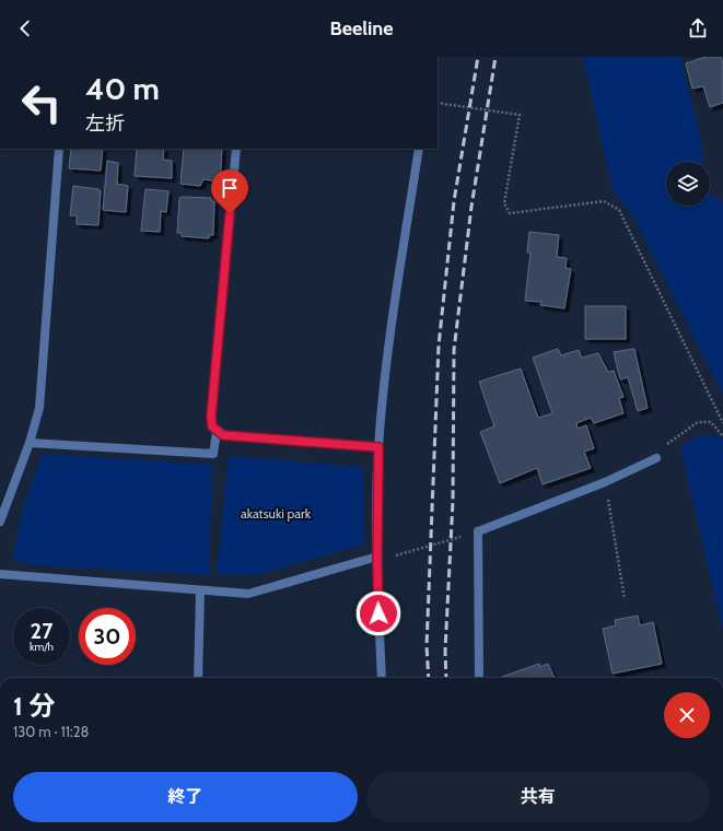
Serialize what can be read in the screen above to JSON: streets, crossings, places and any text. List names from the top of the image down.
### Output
{
  "parks": ["akatsuki park"],
  "page": {
    "header": "Beeline",
    "turn": ["40 m", "左折"],
    "speed": "27 km/h",
    "limit": "30",
    "heading": ["1 分", "130 m · 11:28"],
    "buttons": ["終了", "共有"]
  }
}
